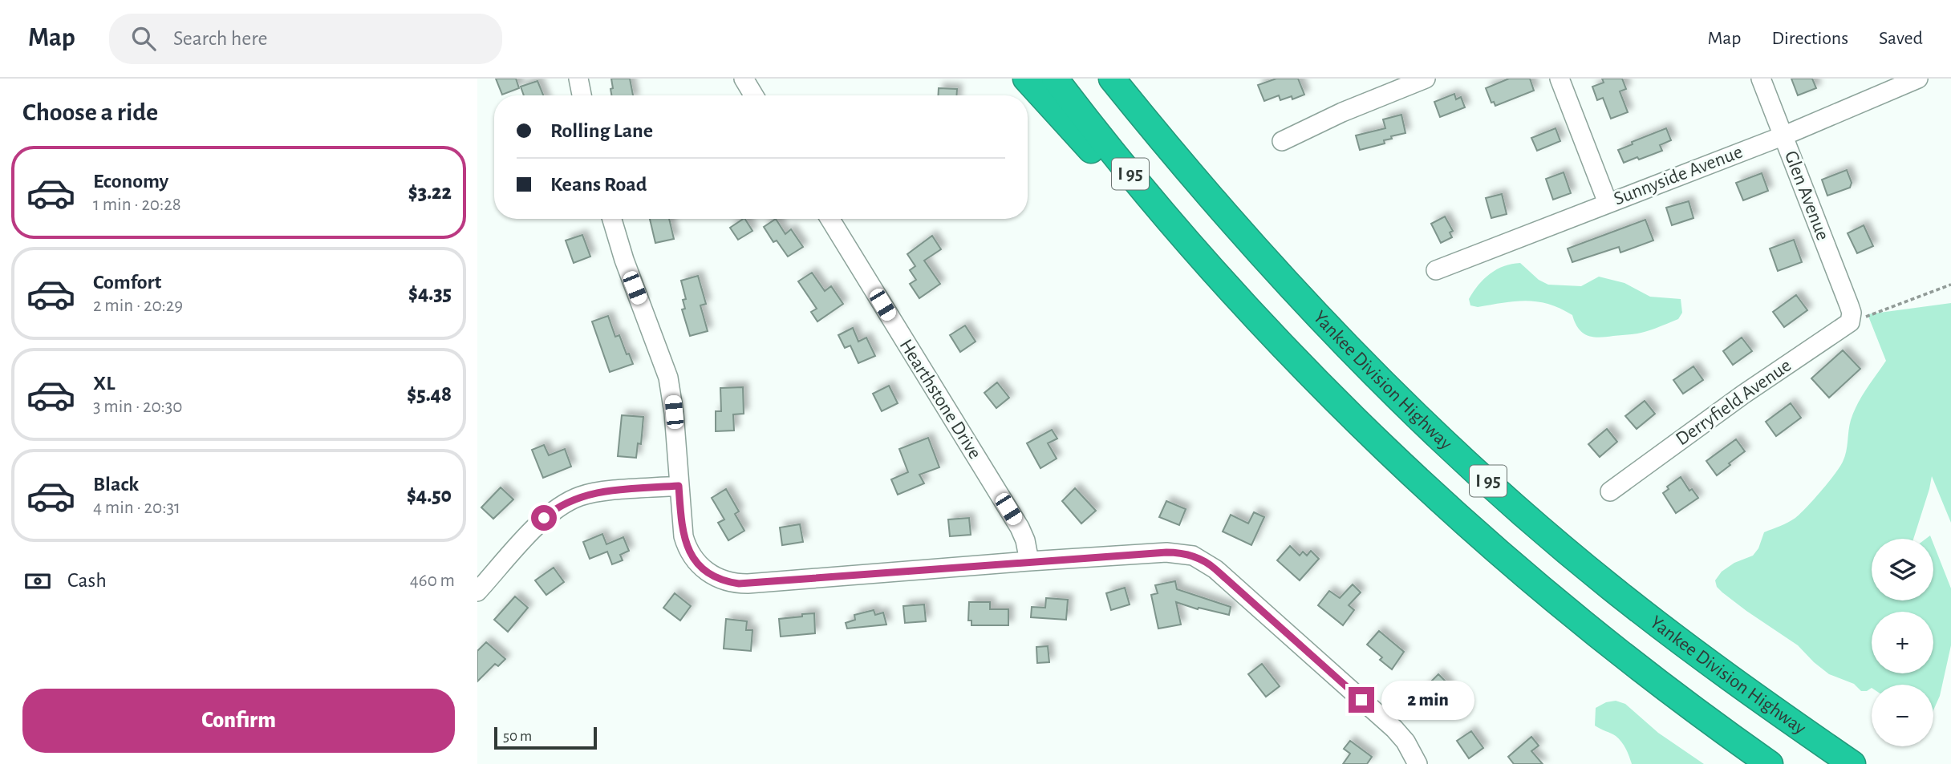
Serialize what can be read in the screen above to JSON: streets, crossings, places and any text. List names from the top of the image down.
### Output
{
  "streets": {
    "highway": ["I 95", "Yankee Division Highway"],
    "street": [
      "Sunnyside Avenue",
      "Glen Avenue",
      "Hearthstone Drive",
      "Derryfield Avenue"
    ]
  },
  "crossings": [
    ["Sunnyside Avenue", "Glen Avenue"],
    ["Glen Avenue", "Derryfield Avenue"]
  ],
  "scale_bar": "50 m",
  "page": {
    "header": "Map",
    "search": "Search here",
    "nav": ["Map", "Directions", "Saved"],
    "heading": "Choose a ride",
    "banner": ["Rolling Lane", "Keans Road"],
    "list": [
      {
        "name": "Economy",
        "note": "1 min · 20:28",
        "value": "$3.22"
      },
      {
        "name": "Comfort",
        "note": "2 min · 20:29",
        "value": "$4.35"
      },
      {
        "name": "XL",
        "note": "3 min · 20:30",
        "value": "$5.48"
      },
      {
        "name": "Black",
        "note": "4 min · 20:31",
        "value": "$4.50"
      }
    ],
    "map_buttons": ["+", "−"],
    "pay": ["Cash", "460 m"],
    "buttons": "Confirm",
    "bubble": "2 min",
    "scale": "50 m"
  }
}
